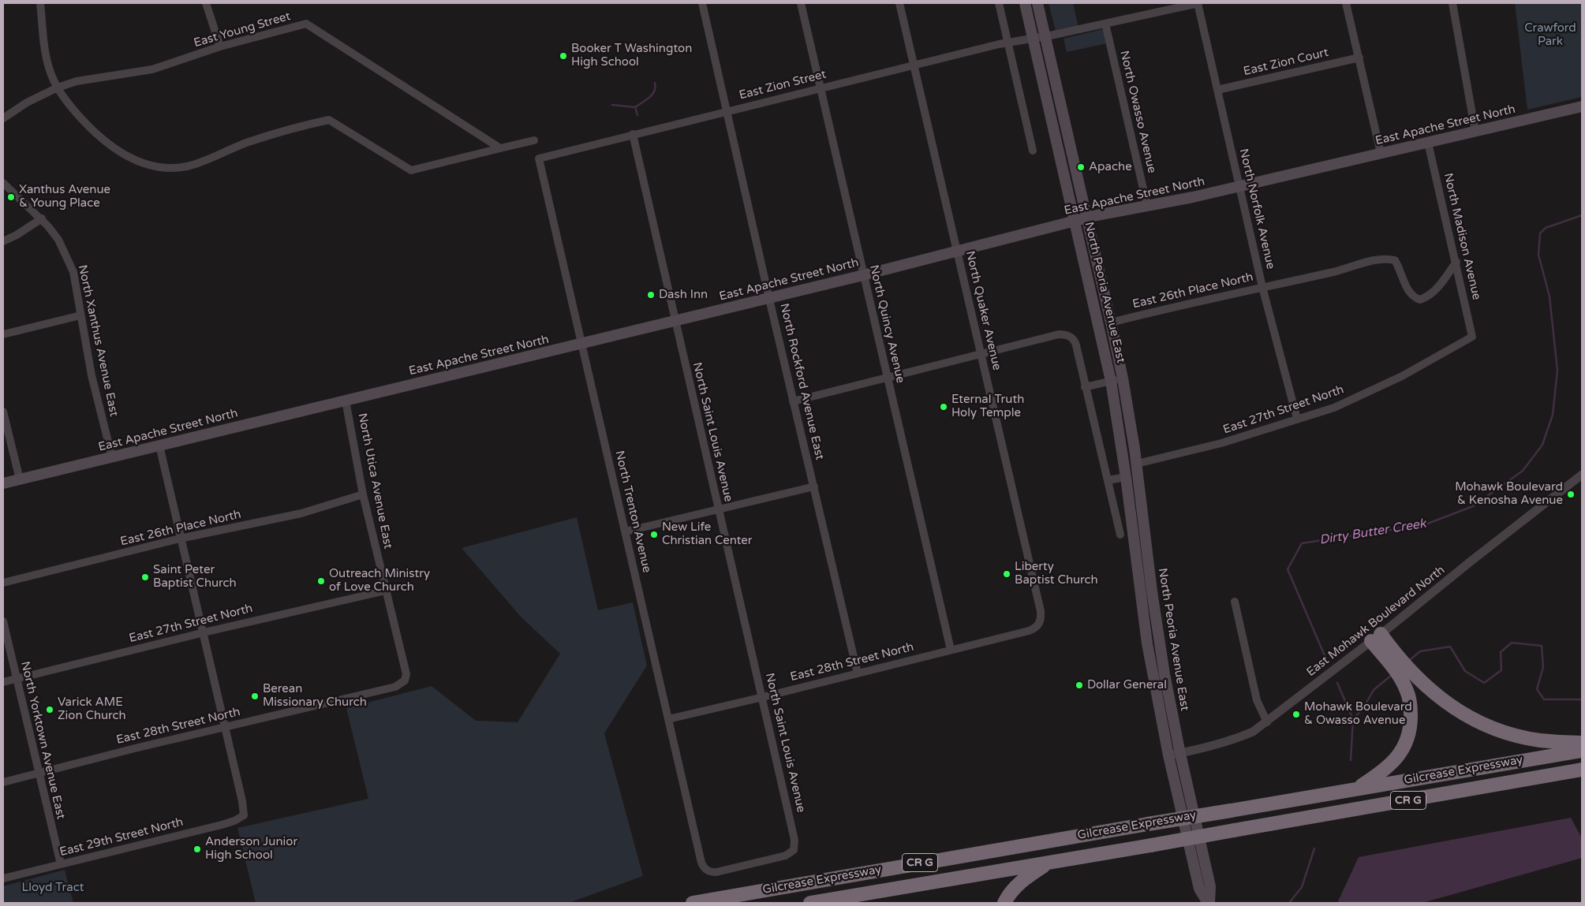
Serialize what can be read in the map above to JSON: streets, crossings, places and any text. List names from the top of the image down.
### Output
{
  "streets": {
    "highway": ["Gilcrease Expressway", "CR G"],
    "main road": ["East Apache Street North", "North Peoria Avenue East"],
    "street": [
      "East Young Street",
      "East Zion Court",
      "East Zion Street",
      "North Owasso Avenue",
      "North Norfolk Avenue",
      "North Madison Avenue",
      "East 26th Place North",
      "North Quaker Avenue",
      "North Quincy Avenue",
      "North Xanthus Avenue East",
      "North Rockford Avenue East",
      "East 27th Street North",
      "North Saint Louis Avenue",
      "North Utica Avenue East",
      "North Trenton Avenue",
      "East Mohawk Boulevard North",
      "East 28th Street North",
      "North Yorktown Avenue East",
      "East 29th Street North"
    ]
  },
  "crossings": [
    ["East Zion Court", "North Norfolk Avenue"],
    ["East Zion Street", "North Owasso Avenue"],
    ["East Zion Street", "North Norfolk Avenue"],
    ["East Zion Street", "North Peoria Avenue East"],
    ["East Zion Street", "North Quaker Avenue"],
    ["East Zion Street", "North Quincy Avenue"],
    ["East Zion Street", "North Rockford Avenue East"],
    ["East Zion Street", "North Saint Louis Avenue"],
    ["East Zion Street", "North Trenton Avenue"],
    ["North Owasso Avenue", "East Apache Street North"],
    ["East Apache Street North", "North Norfolk Avenue"],
    ["East Apache Street North", "North Madison Avenue"],
    ["East Apache Street North", "North Peoria Avenue East"],
    ["East Apache Street North", "North Quaker Avenue"],
    ["East Apache Street North", "North Quincy Avenue"],
    ["East Apache Street North", "North Xanthus Avenue East"],
    ["East Apache Street North", "North Rockford Avenue East"],
    ["East Apache Street North", "North Saint Louis Avenue"],
    ["East Apache Street North", "North Utica Avenue East"],
    ["East Apache Street North", "North Trenton Avenue"],
    ["North Norfolk Avenue", "East 26th Place North"],
    ["North Norfolk Avenue", "East 27th Street North"],
    ["North Madison Avenue", "East 26th Place North"],
    ["North Madison Avenue", "East 27th Street North"],
    ["East 26th Place North", "North Peoria Avenue East"],
    ["East 26th Place North", "North Utica Avenue East"],
    ["North Peoria Avenue East", "East 27th Street North"],
    ["North Peoria Avenue East", "East Mohawk Boulevard North"],
    ["North Quaker Avenue", "East 28th Street North"],
    ["North Quincy Avenue", "East 28th Street North"],
    ["North Rockford Avenue East", "East 28th Street North"],
    ["East 27th Street North", "North Utica Avenue East"],
    ["East 27th Street North", "North Yorktown Avenue East"],
    ["North Saint Louis Avenue", "North Trenton Avenue"],
    ["North Saint Louis Avenue", "East 28th Street North"],
    ["North Utica Avenue East", "East 28th Street North"],
    ["North Trenton Avenue", "East 28th Street North"],
    ["East 28th Street North", "North Yorktown Avenue East"],
    ["East 28th Street North", "East 29th Street North"],
    ["North Yorktown Avenue East", "East 29th Street North"]
  ],
  "water": ["Dirty Butter Creek"],
  "parks": ["Crawford Park", "Lloyd Tract"],
  "places": [
    "Booker T Washington High School",
    "Apache",
    "Xanthus Avenue & Young Place",
    "Dash Inn",
    "Eternal Truth Holy Temple",
    "Mohawk Boulevard & Kenosha Avenue",
    "New Life Christian Center",
    "Liberty Baptist Church",
    "Saint Peter Baptist Church",
    "Outreach Ministry of Love Church",
    "Dollar General",
    "Berean Missionary Church",
    "Varick AME Zion Church",
    "Mohawk Boulevard & Owasso Avenue",
    "Anderson Junior High School"
  ]
}
